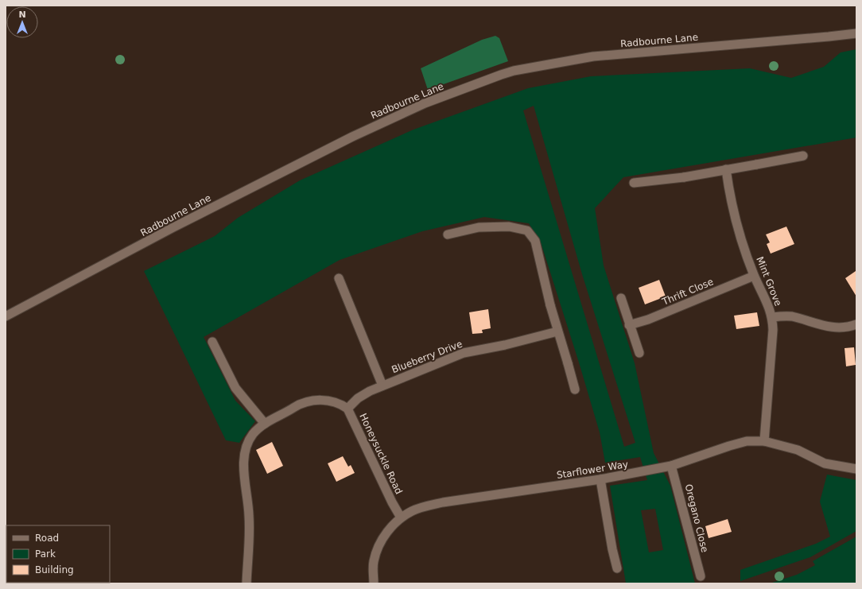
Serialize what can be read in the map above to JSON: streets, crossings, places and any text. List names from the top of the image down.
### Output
{
  "streets": {
    "street": [
      "Radbourne Lane",
      "Mint Grove",
      "Thrift Close",
      "Blueberry Drive",
      "Honeysuckle Road",
      "Starflower Way",
      "Oregano Close"
    ]
  },
  "crossings": [
    ["Mint Grove", "Thrift Close"],
    ["Mint Grove", "Starflower Way"],
    ["Blueberry Drive", "Honeysuckle Road"],
    ["Honeysuckle Road", "Starflower Way"],
    ["Starflower Way", "Oregano Close"]
  ],
  "legend": ["Road", "Park", "Building"],
  "north": "top"
}
